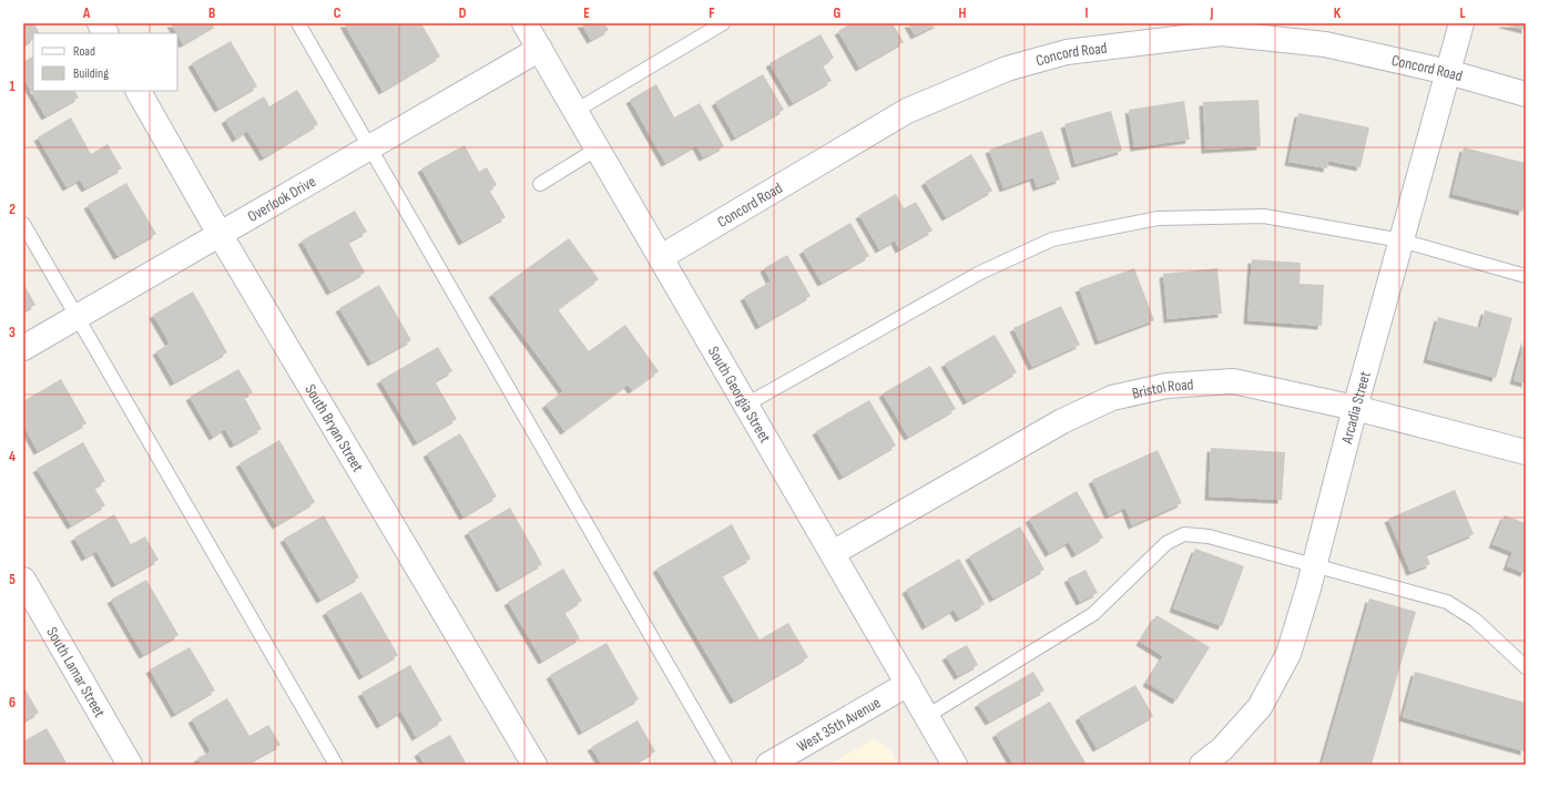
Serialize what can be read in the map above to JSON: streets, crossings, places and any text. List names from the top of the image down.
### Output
{
  "streets": {
    "street": [
      "Concord Road",
      "Overlook Drive",
      "Bristol Road",
      "South Georgia Street",
      "Arcadia Street",
      "South Bryan Street",
      "South Lamar Street",
      "West 35th Avenue"
    ]
  },
  "crossings": [
    ["Concord Road", "South Georgia Street"],
    ["Concord Road", "Arcadia Street"],
    ["Overlook Drive", "South Georgia Street"],
    ["Overlook Drive", "South Bryan Street"],
    ["Bristol Road", "South Georgia Street"],
    ["Bristol Road", "Arcadia Street"],
    ["South Georgia Street", "West 35th Avenue"]
  ],
  "legend": ["Road", "Building"],
  "grid": {
    "columns": [
      "A",
      "B",
      "C",
      "D",
      "E",
      "F",
      "G",
      "H",
      "I",
      "J",
      "K",
      "L"
    ],
    "rows": [
      "1",
      "2",
      "3",
      "4",
      "5",
      "6"
    ]
  }
}
